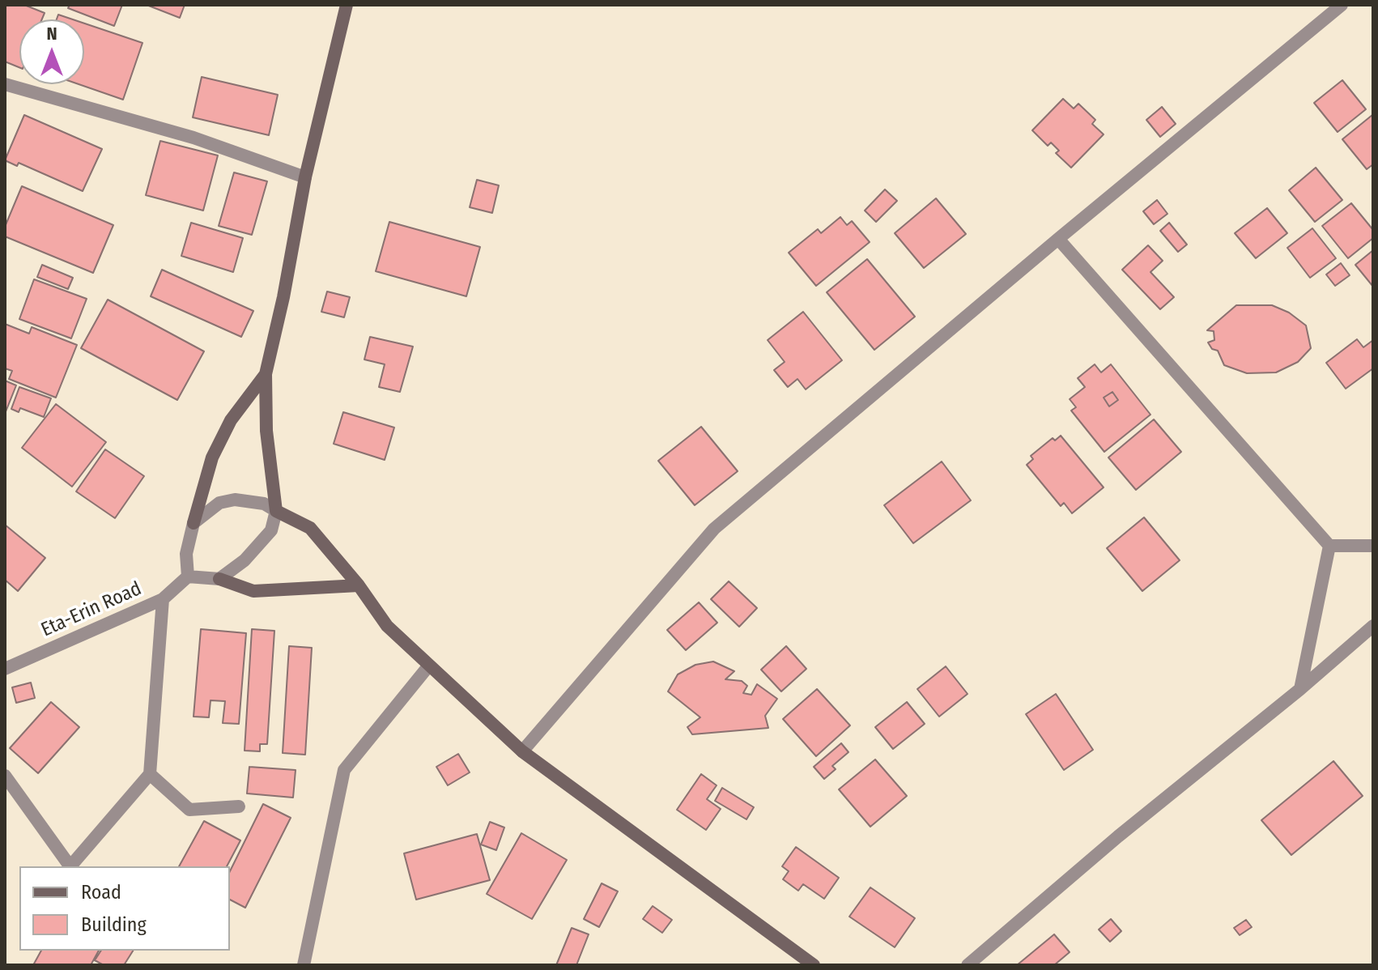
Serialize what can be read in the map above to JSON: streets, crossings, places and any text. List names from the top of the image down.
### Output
{
  "streets": {
    "street": ["Eta-Erin Road"]
  },
  "legend": ["Road", "Building"],
  "north": "top"
}
